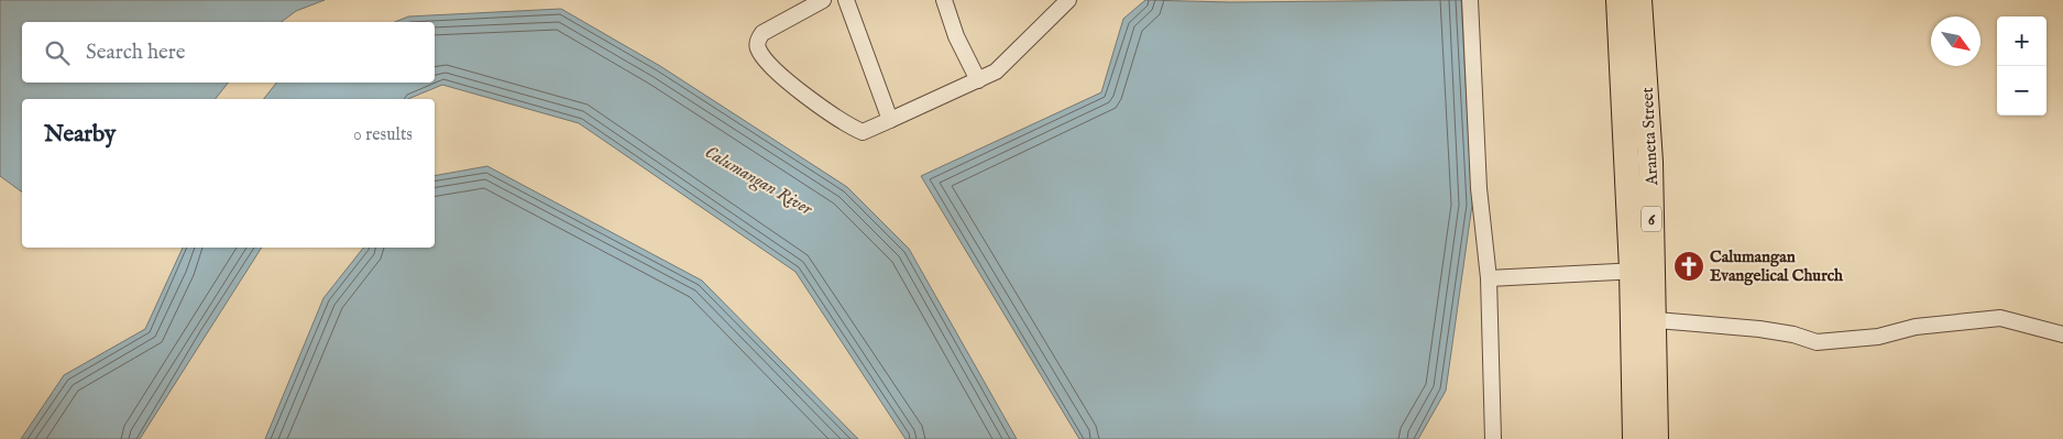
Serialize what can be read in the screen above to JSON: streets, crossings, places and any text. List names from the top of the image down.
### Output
{
  "streets": {
    "highway": ["Araneta Street", "6"]
  },
  "water": ["Calumangan River"],
  "places": {
    "church": ["Calumangan Evangelical Church"]
  },
  "north": "bottom right",
  "page": {
    "map_buttons": ["+", "−"],
    "search": "Search here",
    "heading": ["Nearby", "0 results"]
  }
}
